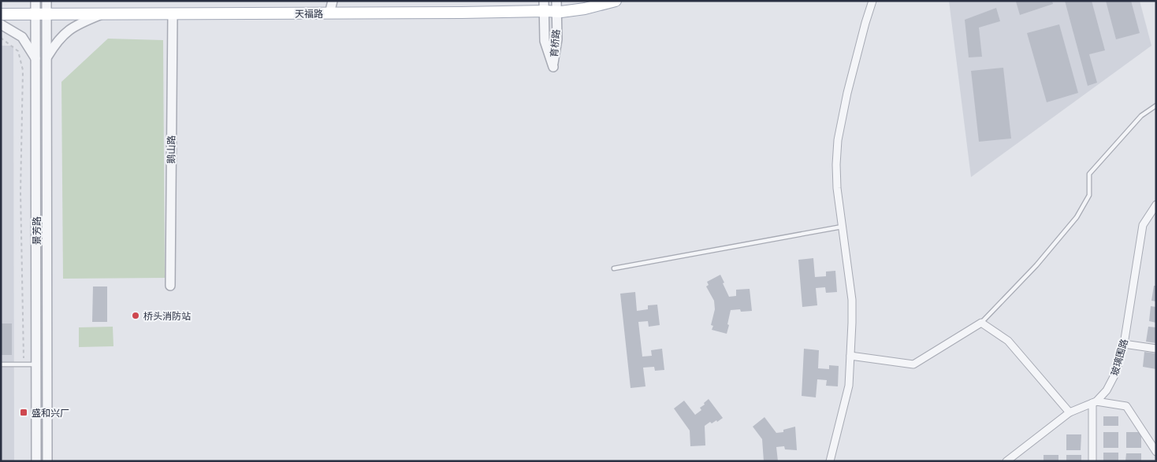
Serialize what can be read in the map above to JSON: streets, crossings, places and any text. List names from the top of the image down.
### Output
{
  "streets": {
    "main road": ["天福路"],
    "street": [
      "育桥路",
      "鹅山路",
      "景芳路",
      "玻璃围路"
    ]
  },
  "crossings": [
    ["天福路", "育桥路"],
    ["天福路", "鹅山路"],
    ["天福路", "景芳路"]
  ],
  "places": {
    "other": ["桥头消防站"],
    "transit": ["盛和兴厂"]
  }
}
